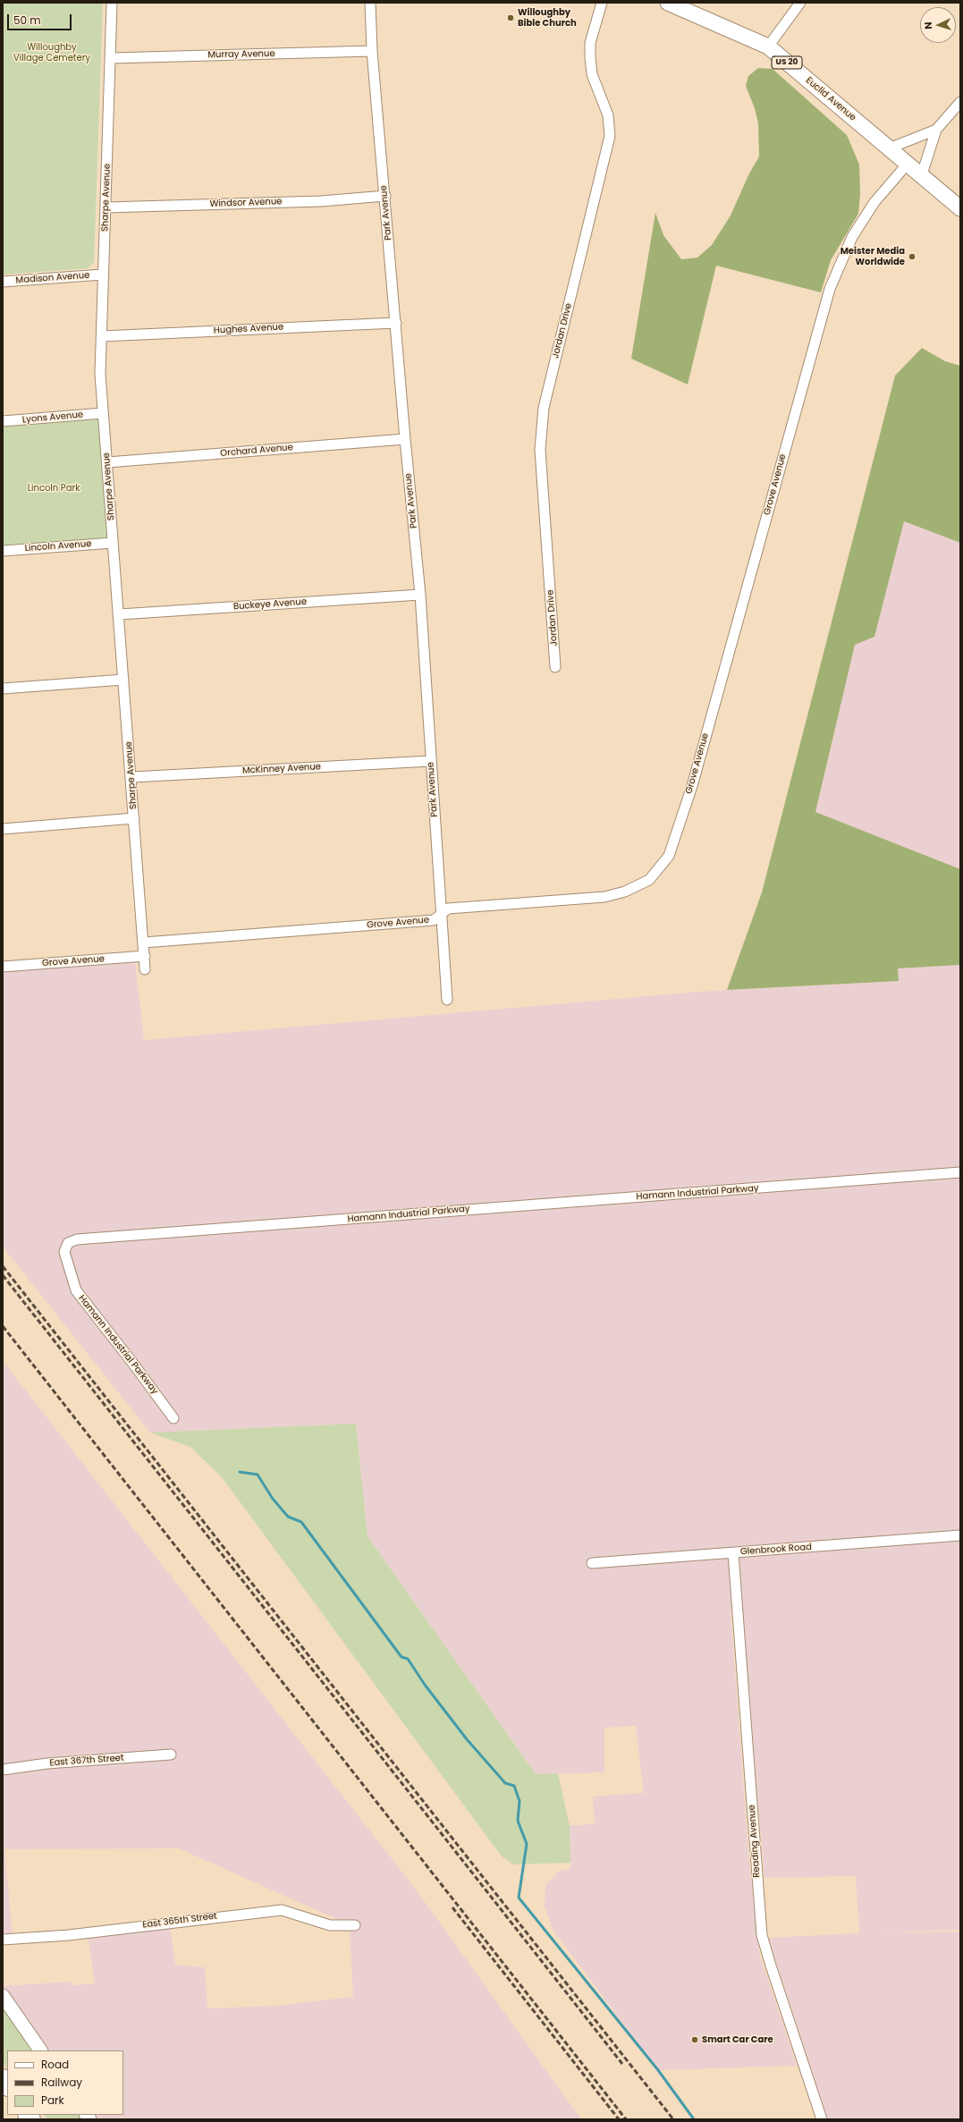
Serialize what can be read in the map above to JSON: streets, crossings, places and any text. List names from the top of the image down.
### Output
{
  "streets": {
    "main road": ["US 20", "Euclid Avenue"],
    "street": [
      "Murray Avenue",
      "Sharpe Avenue",
      "Windsor Avenue",
      "Park Avenue",
      "Madison Avenue",
      "Hughes Avenue",
      "Jordan Drive",
      "Lyons Avenue",
      "Orchard Avenue",
      "Grove Avenue",
      "Lincoln Avenue",
      "Buckeye Avenue",
      "McKinney Avenue",
      "Hamann Industrial Parkway",
      "Glenbrook Road",
      "East 367th Street",
      "Reading Avenue",
      "East 365th Street"
    ]
  },
  "crossings": [
    ["Murray Avenue", "Sharpe Avenue"],
    ["Murray Avenue", "Park Avenue"],
    ["Euclid Avenue", "Grove Avenue"],
    ["Sharpe Avenue", "Windsor Avenue"],
    ["Sharpe Avenue", "Madison Avenue"],
    ["Sharpe Avenue", "Hughes Avenue"],
    ["Sharpe Avenue", "Lyons Avenue"],
    ["Sharpe Avenue", "Orchard Avenue"],
    ["Sharpe Avenue", "Grove Avenue"],
    ["Sharpe Avenue", "Lincoln Avenue"],
    ["Sharpe Avenue", "Buckeye Avenue"],
    ["Sharpe Avenue", "McKinney Avenue"],
    ["Windsor Avenue", "Park Avenue"],
    ["Park Avenue", "Hughes Avenue"],
    ["Park Avenue", "Orchard Avenue"],
    ["Park Avenue", "Grove Avenue"],
    ["Park Avenue", "Buckeye Avenue"],
    ["Park Avenue", "McKinney Avenue"],
    ["Glenbrook Road", "Reading Avenue"]
  ],
  "parks": ["Willoughby Village Cemetery", "Lincoln Park"],
  "places": ["Willoughby Bible Church", "Meister Media Worldwide", "Smart Car Care"],
  "legend": ["Road", "Railway", "Park"],
  "scale_bar": "50 m",
  "north": "left"
}
